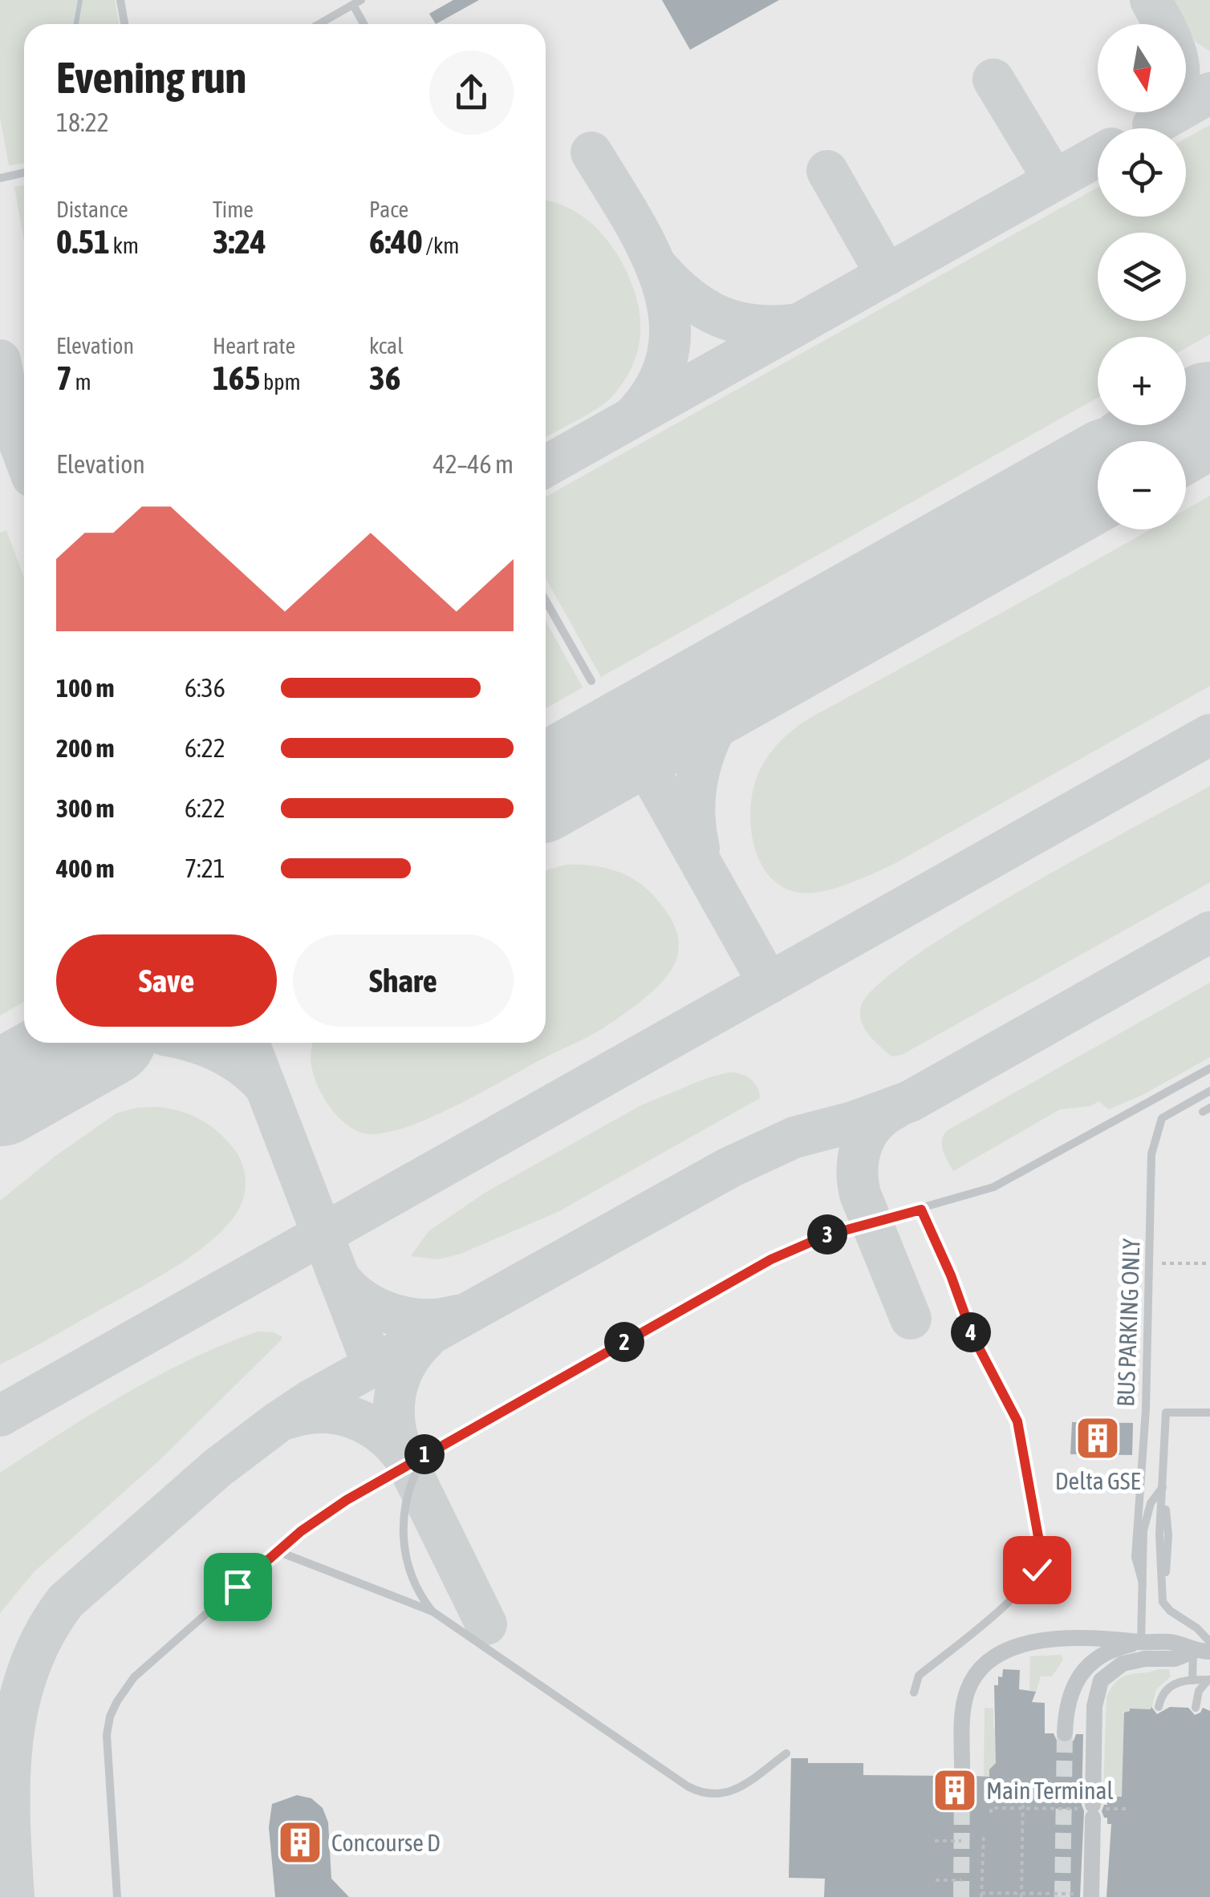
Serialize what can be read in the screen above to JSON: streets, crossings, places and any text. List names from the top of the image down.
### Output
{
  "streets": {
    "lane": ["BUS PARKING ONLY"]
  },
  "places": {
    "building": ["Delta GSE", "Main Terminal", "Concourse D"]
  },
  "north": "bottom",
  "page": {
    "map_buttons": ["+", "−"],
    "heading": ["Evening run", "18:22"],
    "stats": [
      ["Distance", "0.51 km"],
      ["Time", "3:24"],
      ["Pace", "6:40 /km"],
      ["Elevation", "7 m"],
      ["Heart rate", "165 bpm"],
      ["kcal", "36"]
    ],
    "chart": ["Elevation", "42–46 m"],
    "list": [
      {
        "name": "100 m",
        "note": "6:36"
      },
      {
        "name": "200 m",
        "note": "6:22"
      },
      {
        "name": "300 m",
        "note": "6:22"
      },
      {
        "name": "400 m",
        "note": "7:21"
      }
    ],
    "buttons": ["Save", "Share"],
    "pins": [
      "3",
      "4",
      "2",
      "1"
    ]
  }
}
